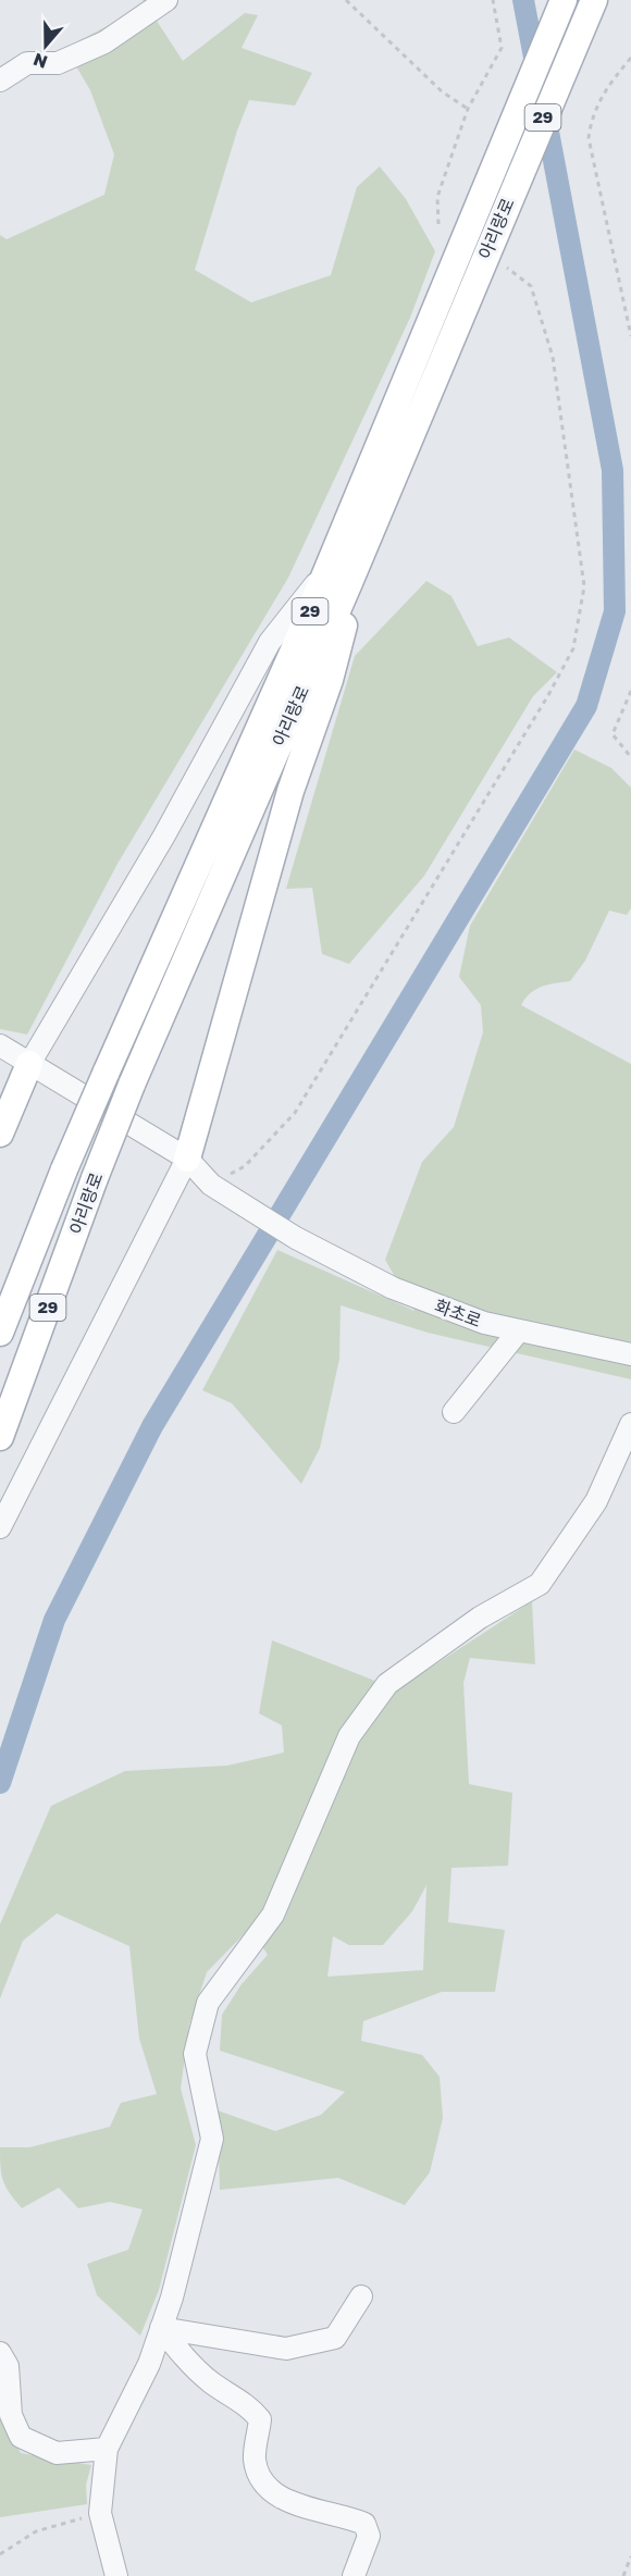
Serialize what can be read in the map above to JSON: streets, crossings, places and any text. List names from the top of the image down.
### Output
{
  "streets": {
    "main road": ["29", "아리랑로"],
    "street": ["화초로"]
  },
  "north": "bottom"
}
